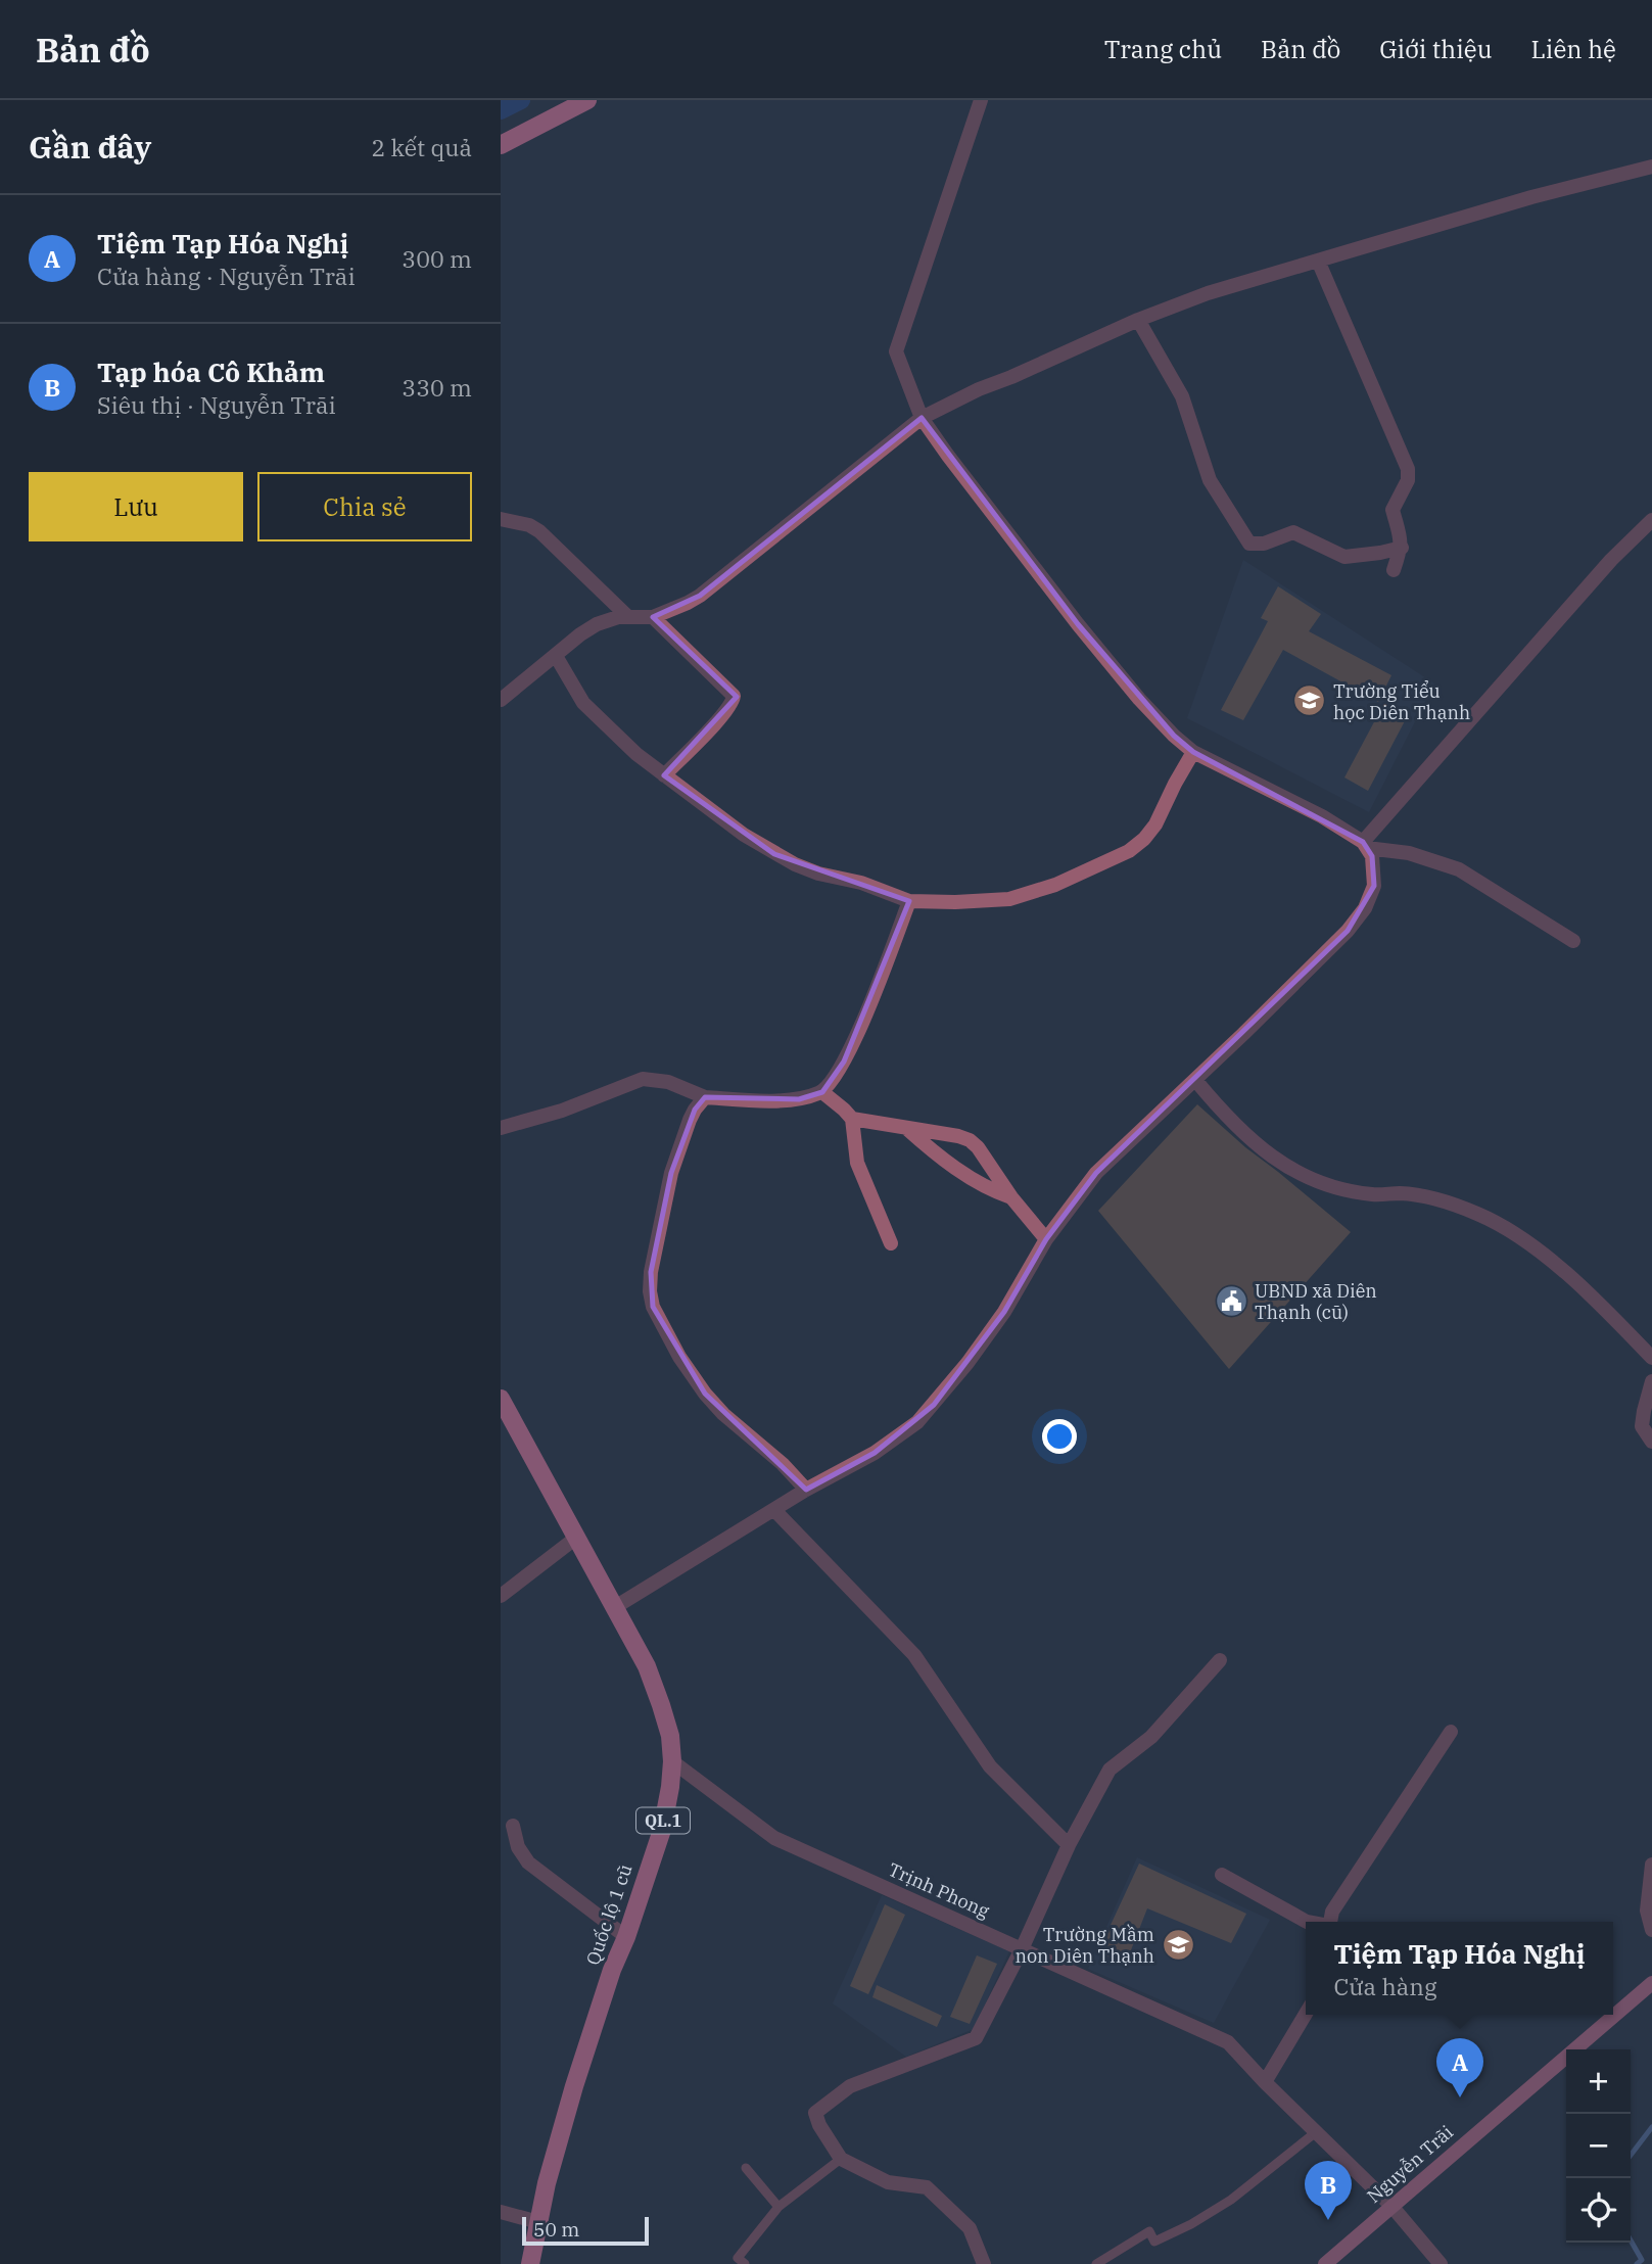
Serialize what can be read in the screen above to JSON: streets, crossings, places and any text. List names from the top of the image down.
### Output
{
  "streets": {
    "main road": ["QL.1", "Quốc lộ 1 cũ", "Nguyễn Trãi"],
    "street": ["Trịnh Phong"]
  },
  "crossings": [
    ["Trịnh Phong", "Quốc lộ 1 cũ"],
    ["Trịnh Phong", "Nguyễn Trãi"]
  ],
  "places": {
    "school or university": ["Trường Tiểu học Diên Thạnh", "Trường Mầm non Diên Thạnh"],
    "public building": ["UBND xã Diên Thạnh (cũ)"]
  },
  "scale_bar": "50 m",
  "page": {
    "header": "Bản đồ",
    "nav": [
      "Trang chủ",
      "Bản đồ",
      "Giới thiệu",
      "Liên hệ"
    ],
    "heading": ["Gần đây", "2 kết quả"],
    "list": [
      {
        "mark": "A",
        "name": "Tiệm Tạp Hóa Nghị",
        "note": "Cửa hàng · Nguyễn Trãi",
        "value": "300 m"
      },
      {
        "mark": "B",
        "name": "Tạp hóa Cô Khảm",
        "note": "Siêu thị · Nguyễn Trãi",
        "value": "330 m"
      }
    ],
    "buttons": ["Lưu", "Chia sẻ"],
    "popup": ["Tiệm Tạp Hóa Nghị", "Cửa hàng"],
    "pins": ["A", "B"],
    "map_buttons": ["+", "−"],
    "scale": "50 m"
  }
}
